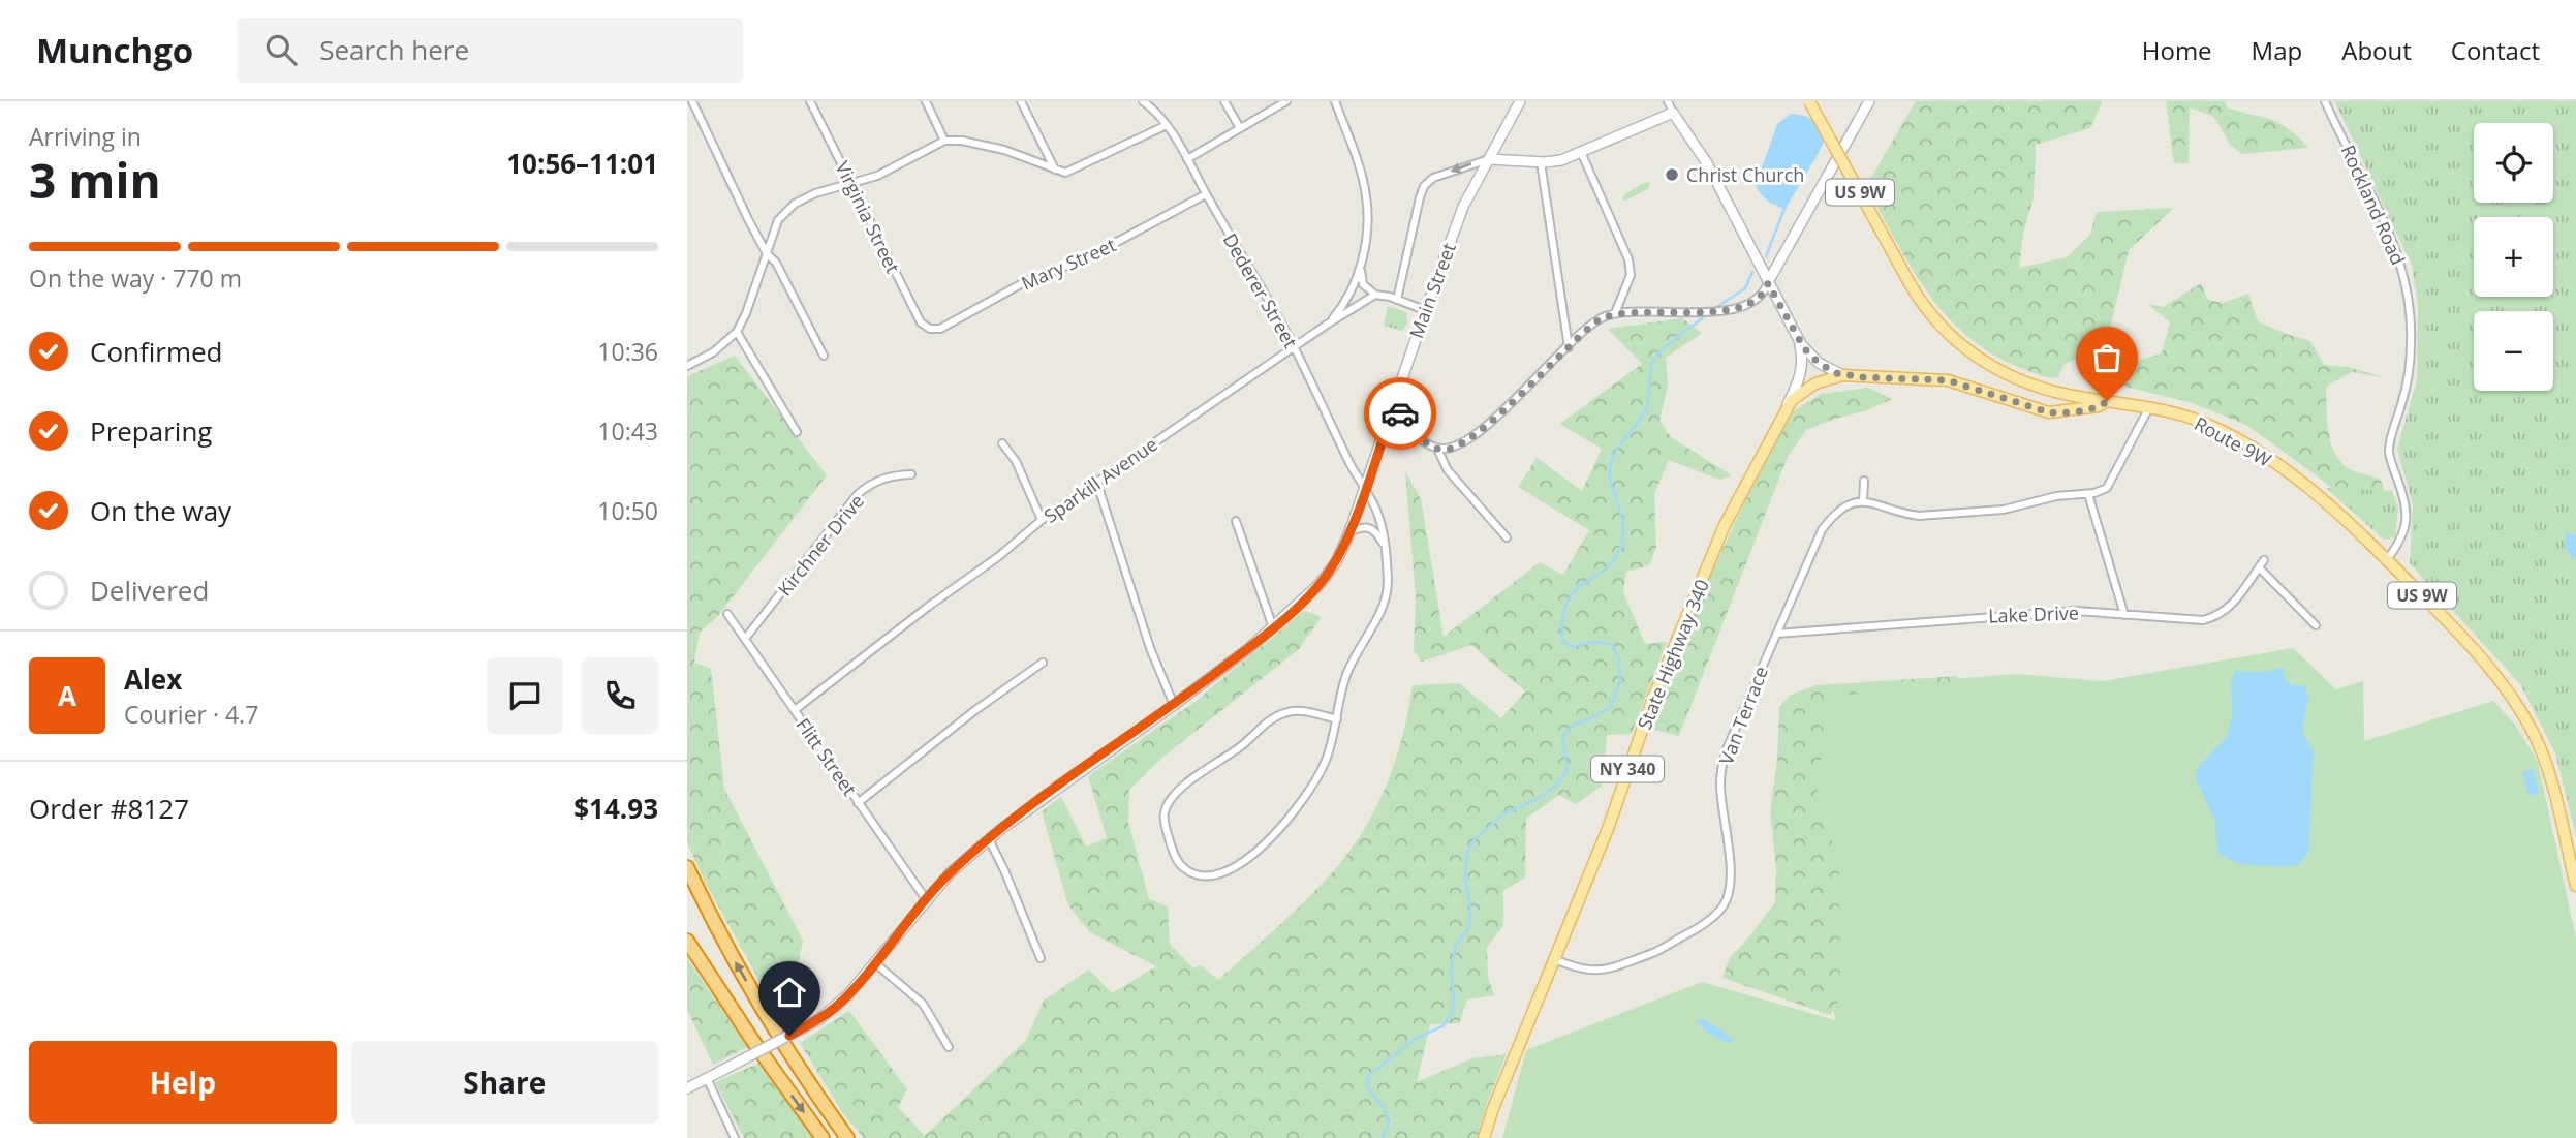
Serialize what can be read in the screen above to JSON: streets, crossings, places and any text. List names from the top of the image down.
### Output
{
  "streets": {
    "main road": [
      "US 9W",
      "Main Street",
      "Route 9W",
      "State Highway 340",
      "NY 340"
    ],
    "street": [
      "Rockland Road",
      "Virginia Street",
      "Mary Street",
      "Dederer Street",
      "Sparkill Avenue",
      "Kirchner Drive",
      "Lake Drive",
      "Van Terrace",
      "Flitt Street"
    ]
  },
  "crossings": [
    ["Rockland Road", "Route 9W"],
    ["Virginia Street", "Mary Street"],
    ["Mary Street", "Dederer Street"],
    ["Dederer Street", "Main Street"],
    ["Dederer Street", "Sparkill Avenue"],
    ["Main Street", "Flitt Street"],
    ["Sparkill Avenue", "Flitt Street"],
    ["Kirchner Drive", "Flitt Street"],
    ["Lake Drive", "Van Terrace"],
    ["State Highway 340", "Van Terrace"],
    ["State Highway 340", "NY 340"]
  ],
  "places": ["Christ Church"],
  "page": {
    "header": "Munchgo",
    "search": "Search here",
    "nav": [
      "Home",
      "Map",
      "About",
      "Contact"
    ],
    "heading": ["3 min", "Arriving in", "10:56–11:01"],
    "panel": [
      "Alex",
      "Courier · 4.7",
      "Order #8127",
      "$14.93"
    ],
    "map_buttons": ["+", "−"],
    "bar": "On the way · 770 m",
    "list": [
      ["Confirmed", "10:36"],
      ["Preparing", "10:43"],
      ["On the way", "10:50"],
      "Delivered"
    ],
    "round": "A",
    "buttons": ["Help", "Share"]
  }
}
